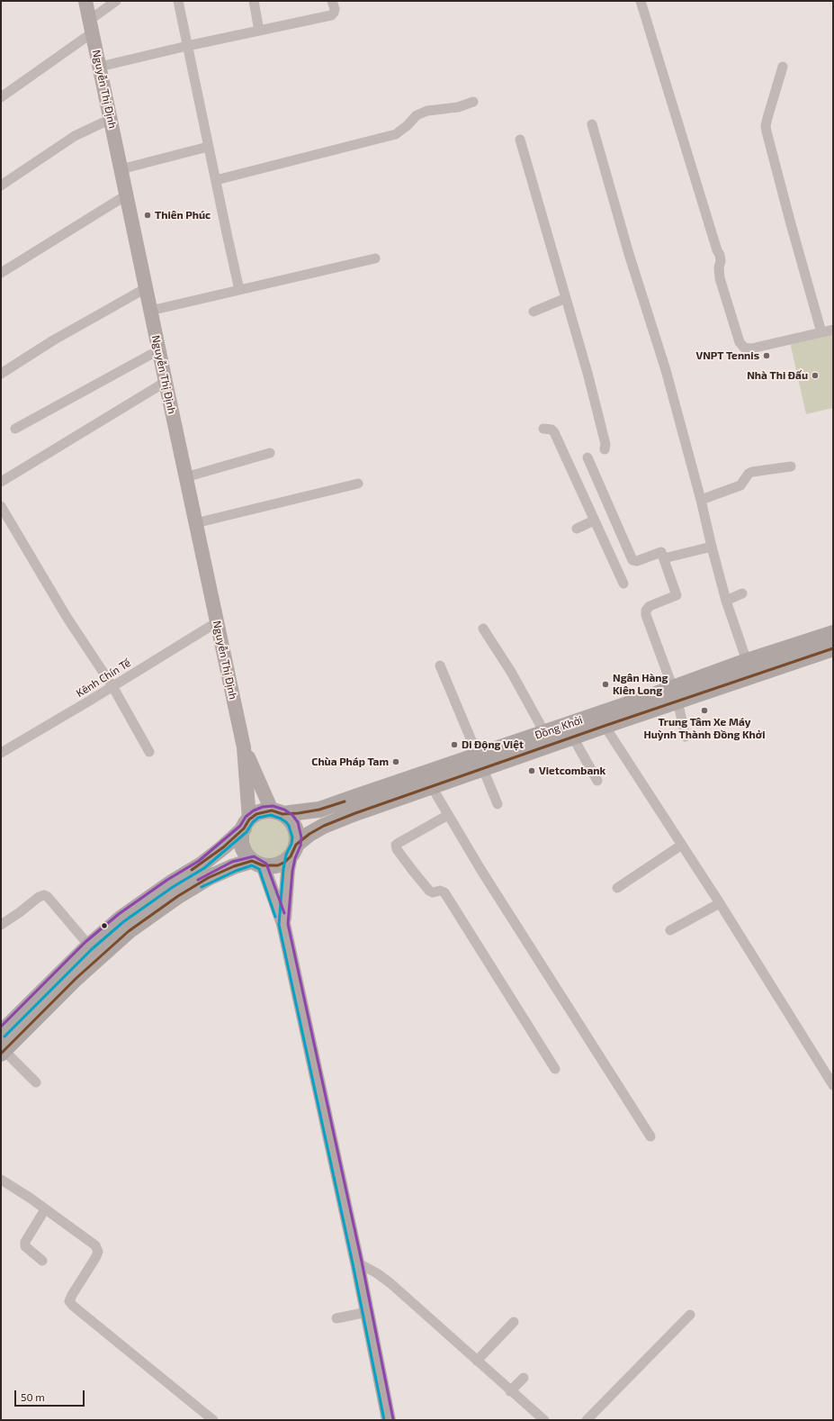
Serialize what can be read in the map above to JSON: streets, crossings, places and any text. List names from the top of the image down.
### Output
{
  "streets": {
    "main road": ["Nguyễn Thị Định", "Đồng Khởi"],
    "street": ["Kênh Chín Tế"]
  },
  "crossings": [
    ["Nguyễn Thị Định", "Kênh Chín Tế"],
    ["Nguyễn Thị Định", "Đồng Khởi"]
  ],
  "places": [
    "Thiên Phúc",
    "VNPT Tennis",
    "Nhà Thi Đấu",
    "Ngân Hàng Kiên Long",
    "Trung Tâm Xe Máy Huỳnh Thành Đồng Khởi",
    "Di Động Việt",
    "Chùa Pháp Tam",
    "Vietcombank"
  ],
  "scale_bar": "50 m"
}
